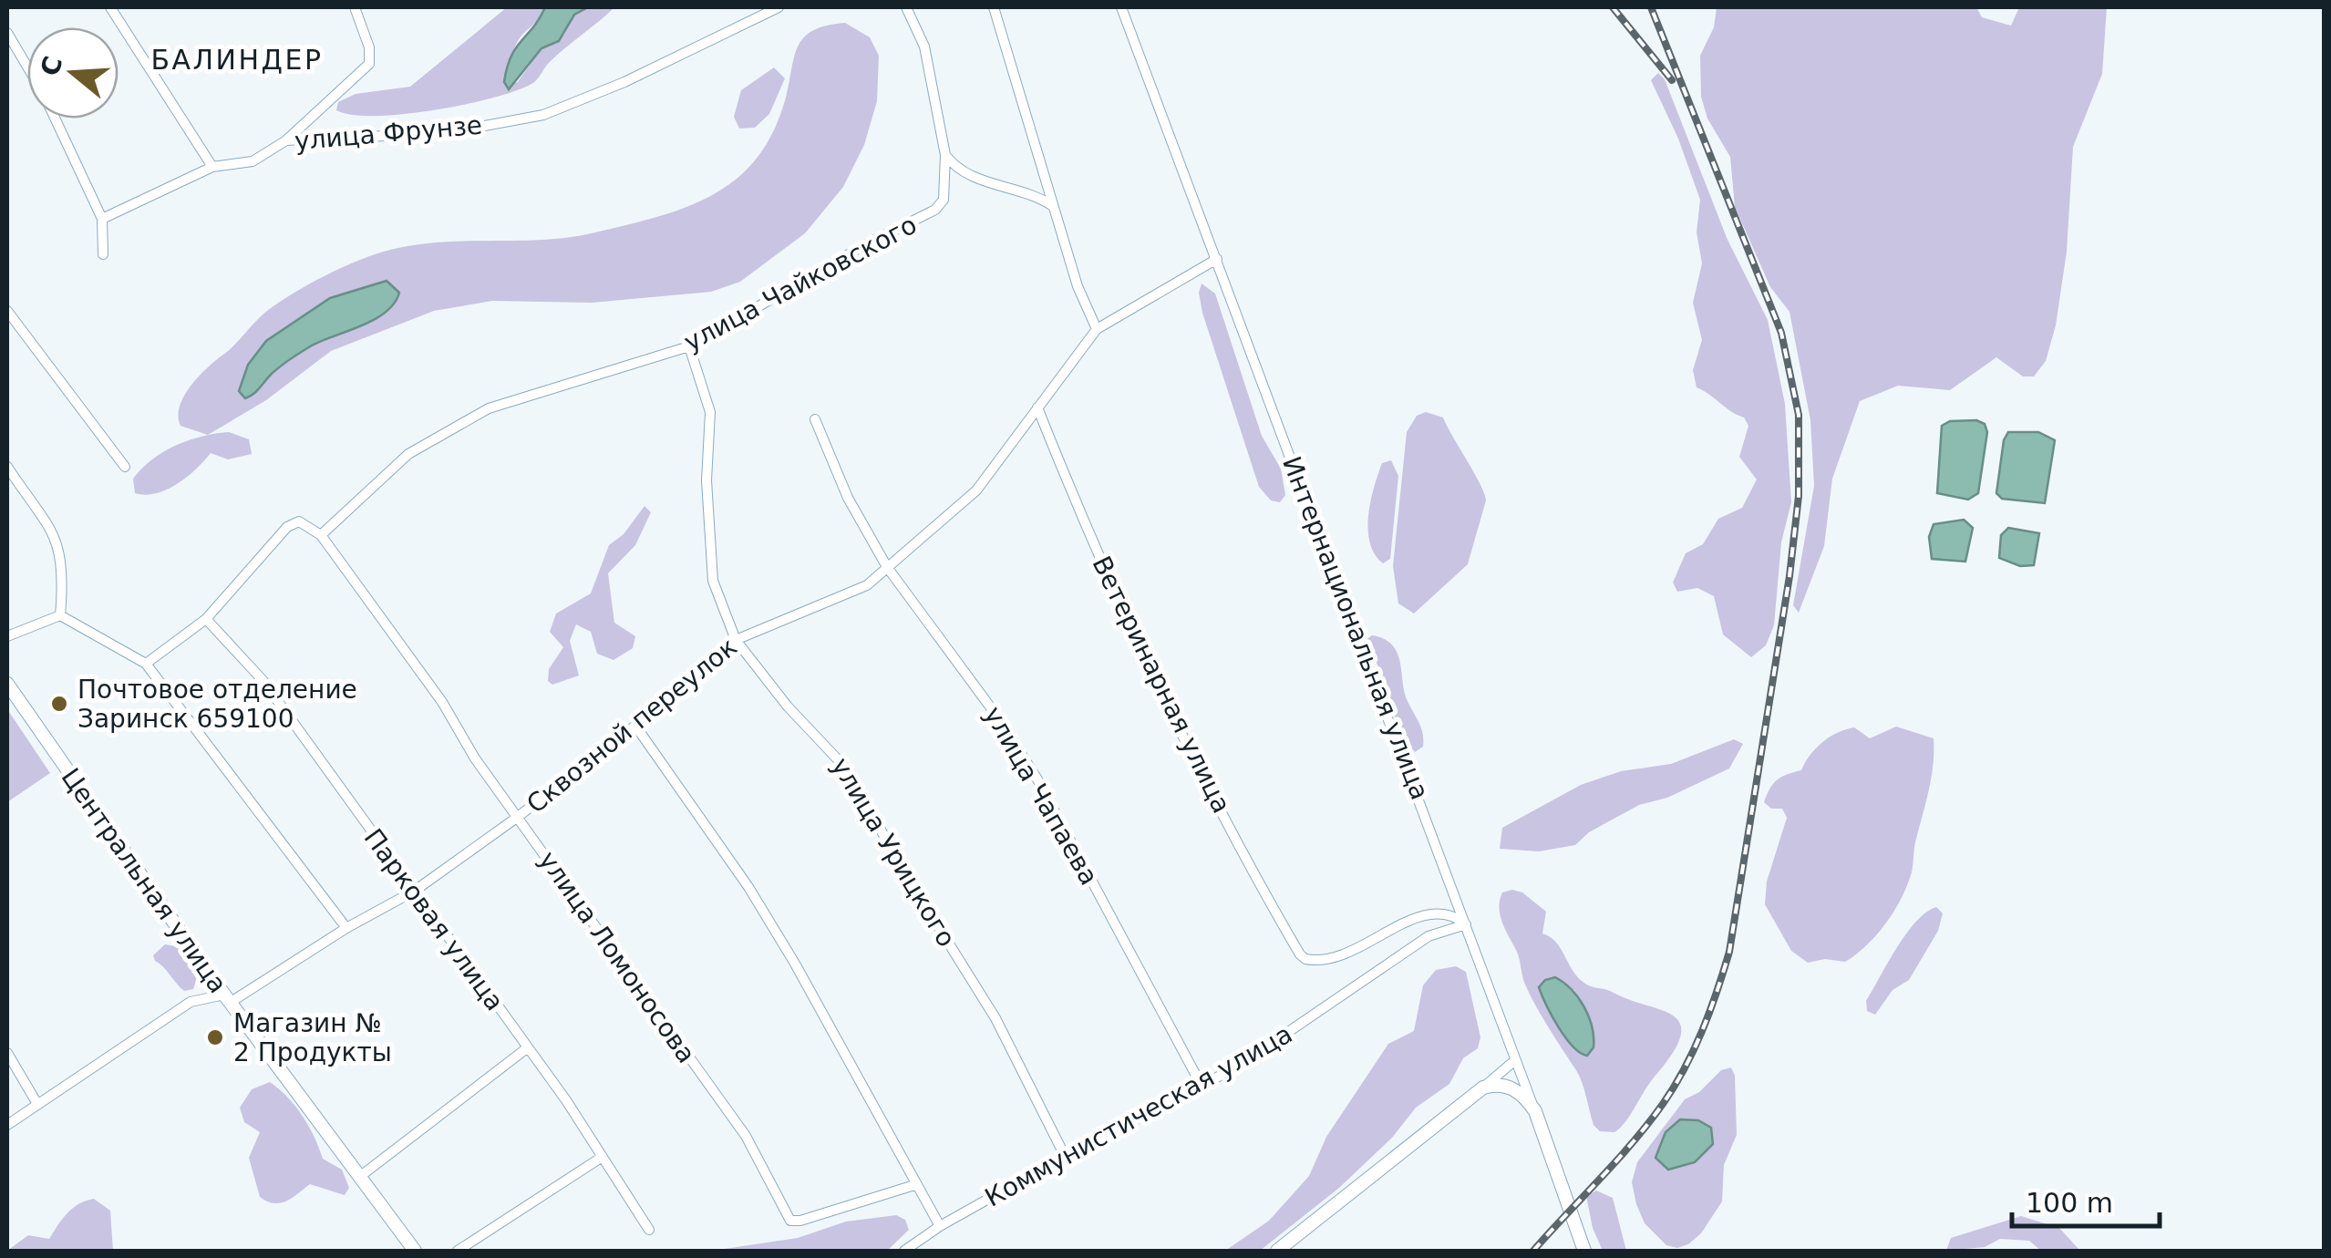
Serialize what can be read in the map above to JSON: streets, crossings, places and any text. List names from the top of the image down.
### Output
{
  "streets": {
    "street": [
      "улица Фрунзе",
      "улица Чайковского",
      "Интернациональная улица",
      "Ветеринарная улица",
      "Сквозной переулок",
      "улица Чапаева",
      "улица Урицкого",
      "Центральная улица",
      "Парковая улица",
      "улица Ломоносова",
      "Коммунистическая улица"
    ]
  },
  "crossings": [
    ["улица Чайковского", "улица Урицкого"],
    ["улица Чайковского", "улица Ломоносова"],
    ["Интернациональная улица", "Ветеринарная улица"],
    ["Интернациональная улица", "Сквозной переулок"],
    ["Интернациональная улица", "Коммунистическая улица"],
    ["Ветеринарная улица", "Сквозной переулок"],
    ["Ветеринарная улица", "Коммунистическая улица"],
    ["Сквозной переулок", "улица Чапаева"],
    ["Сквозной переулок", "улица Урицкого"],
    ["Сквозной переулок", "Центральная улица"],
    ["Сквозной переулок", "Парковая улица"],
    ["Сквозной переулок", "улица Ломоносова"],
    ["улица Чапаева", "Коммунистическая улица"],
    ["улица Урицкого", "Коммунистическая улица"]
  ],
  "districts": ["БАЛИНДЕР"],
  "places": ["Почтовое отделение Заринск 659100", "Магазин № 2 Продукты"],
  "scale_bar": "100 m",
  "north": "left"
}
